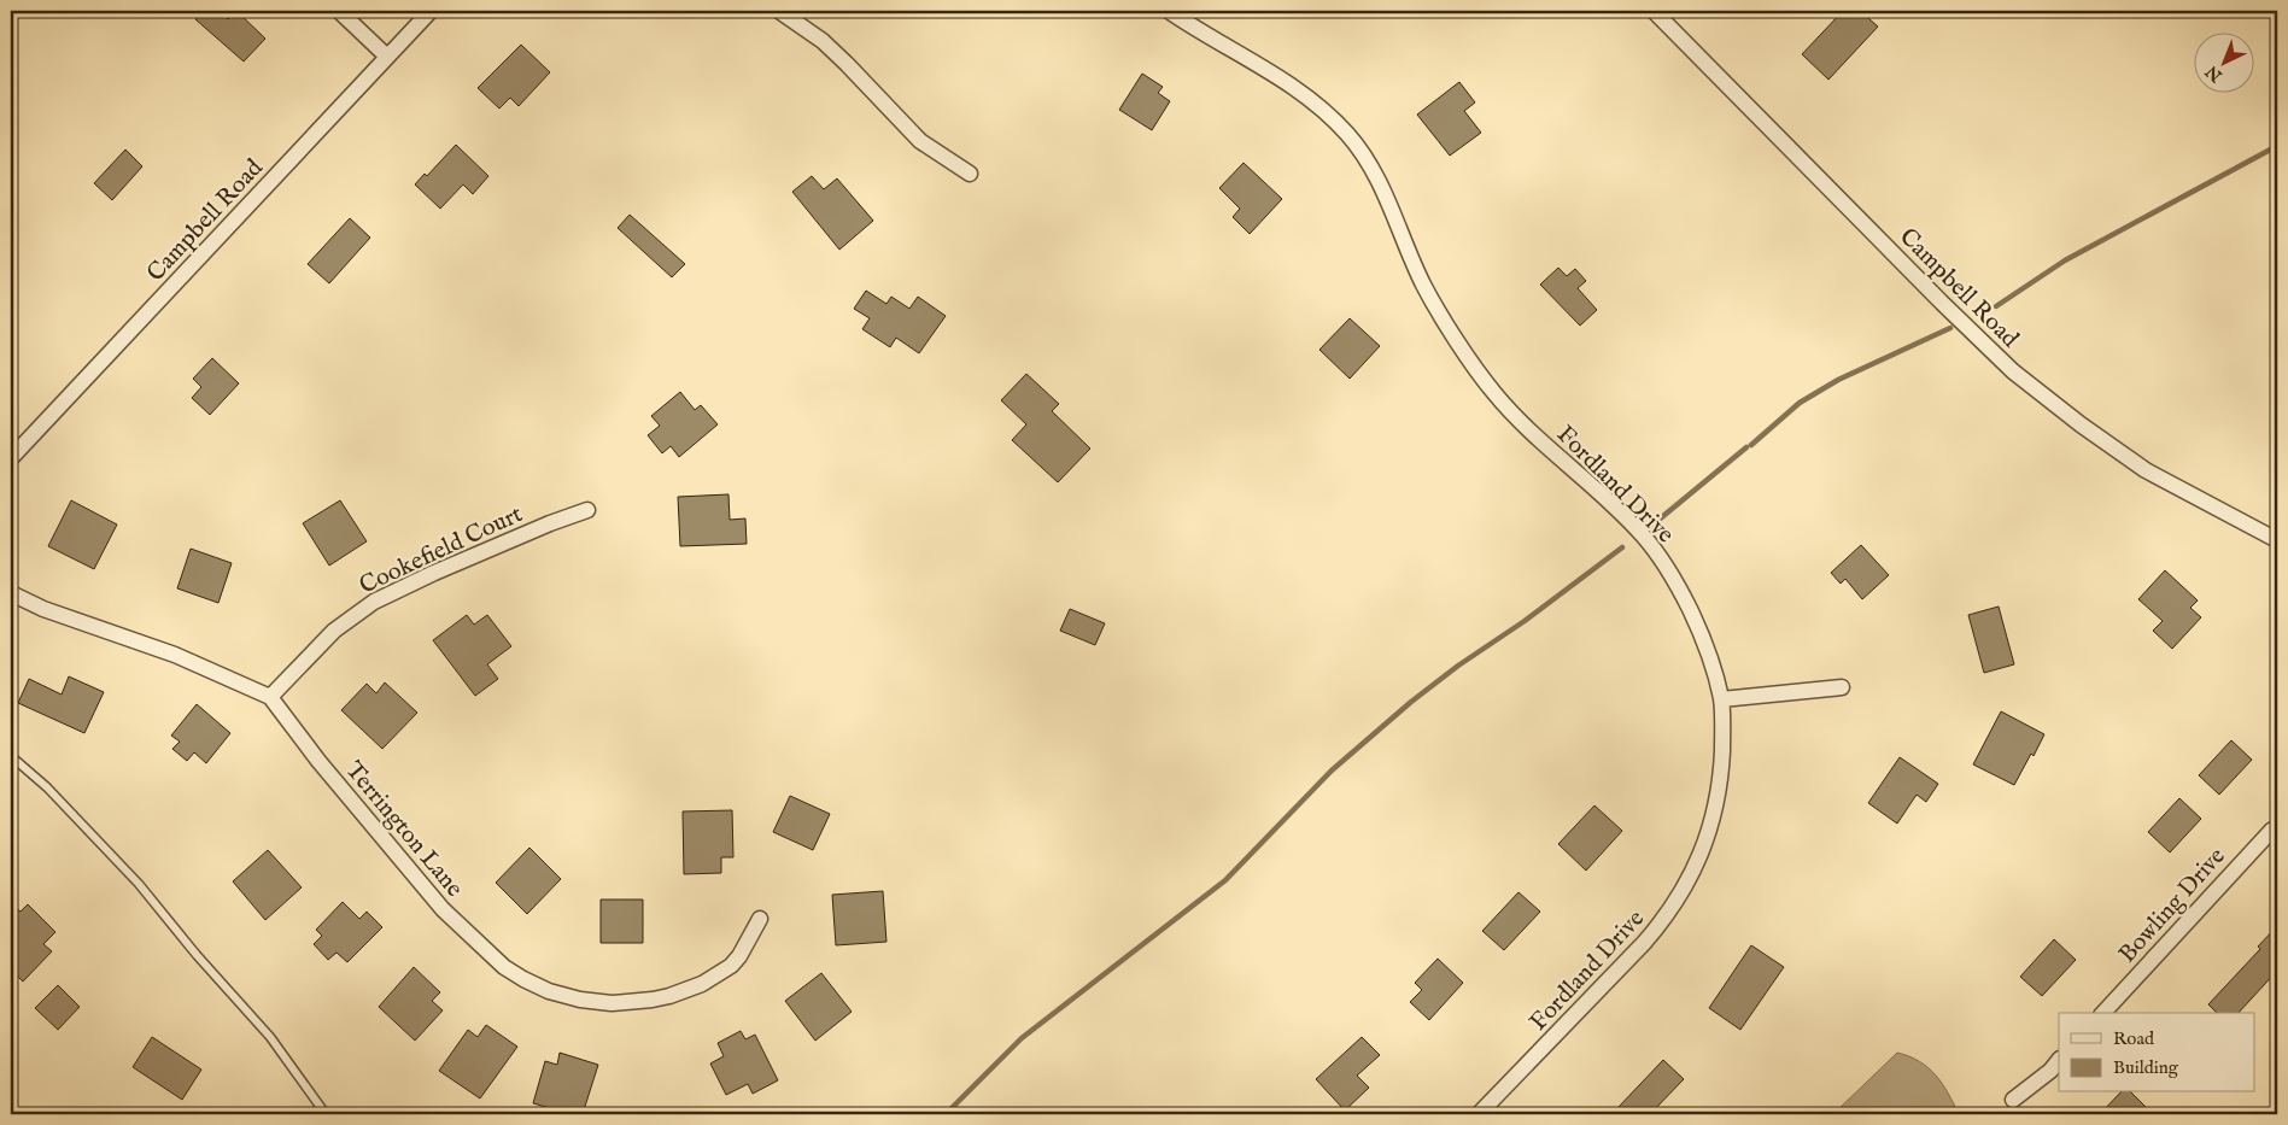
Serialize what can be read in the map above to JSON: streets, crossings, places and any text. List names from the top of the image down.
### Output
{
  "streets": {
    "street": [
      "Campbell Road",
      "Fordland Drive",
      "Cookefield Court",
      "Terrington Lane",
      "Bowling Drive"
    ]
  },
  "crossings": [
    ["Cookefield Court", "Terrington Lane"]
  ],
  "legend": ["Road", "Building"],
  "north": "bottom left"
}
